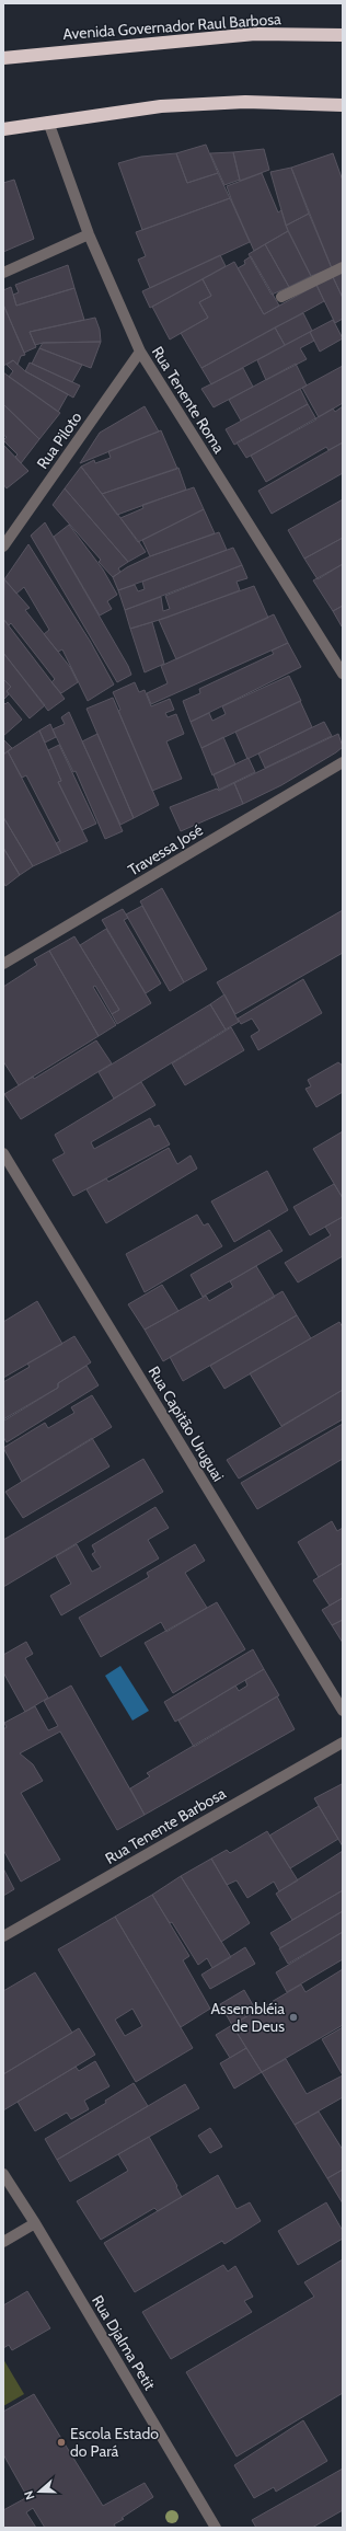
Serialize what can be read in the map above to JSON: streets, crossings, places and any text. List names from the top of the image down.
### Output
{
  "streets": {
    "highway": ["Avenida Governador Raul Barbosa"],
    "street": [
      "Rua Tenente Roma",
      "Rua Piloto",
      "Travessa José",
      "Rua Capitão Uruguai",
      "Rua Tenente Barbosa",
      "Rua Djalma Petit"
    ]
  },
  "crossings": [
    ["Rua Tenente Roma", "Rua Piloto"]
  ],
  "places": ["Assembléia de Deus", "Escola Estado do Pará"],
  "north": "left"
}
